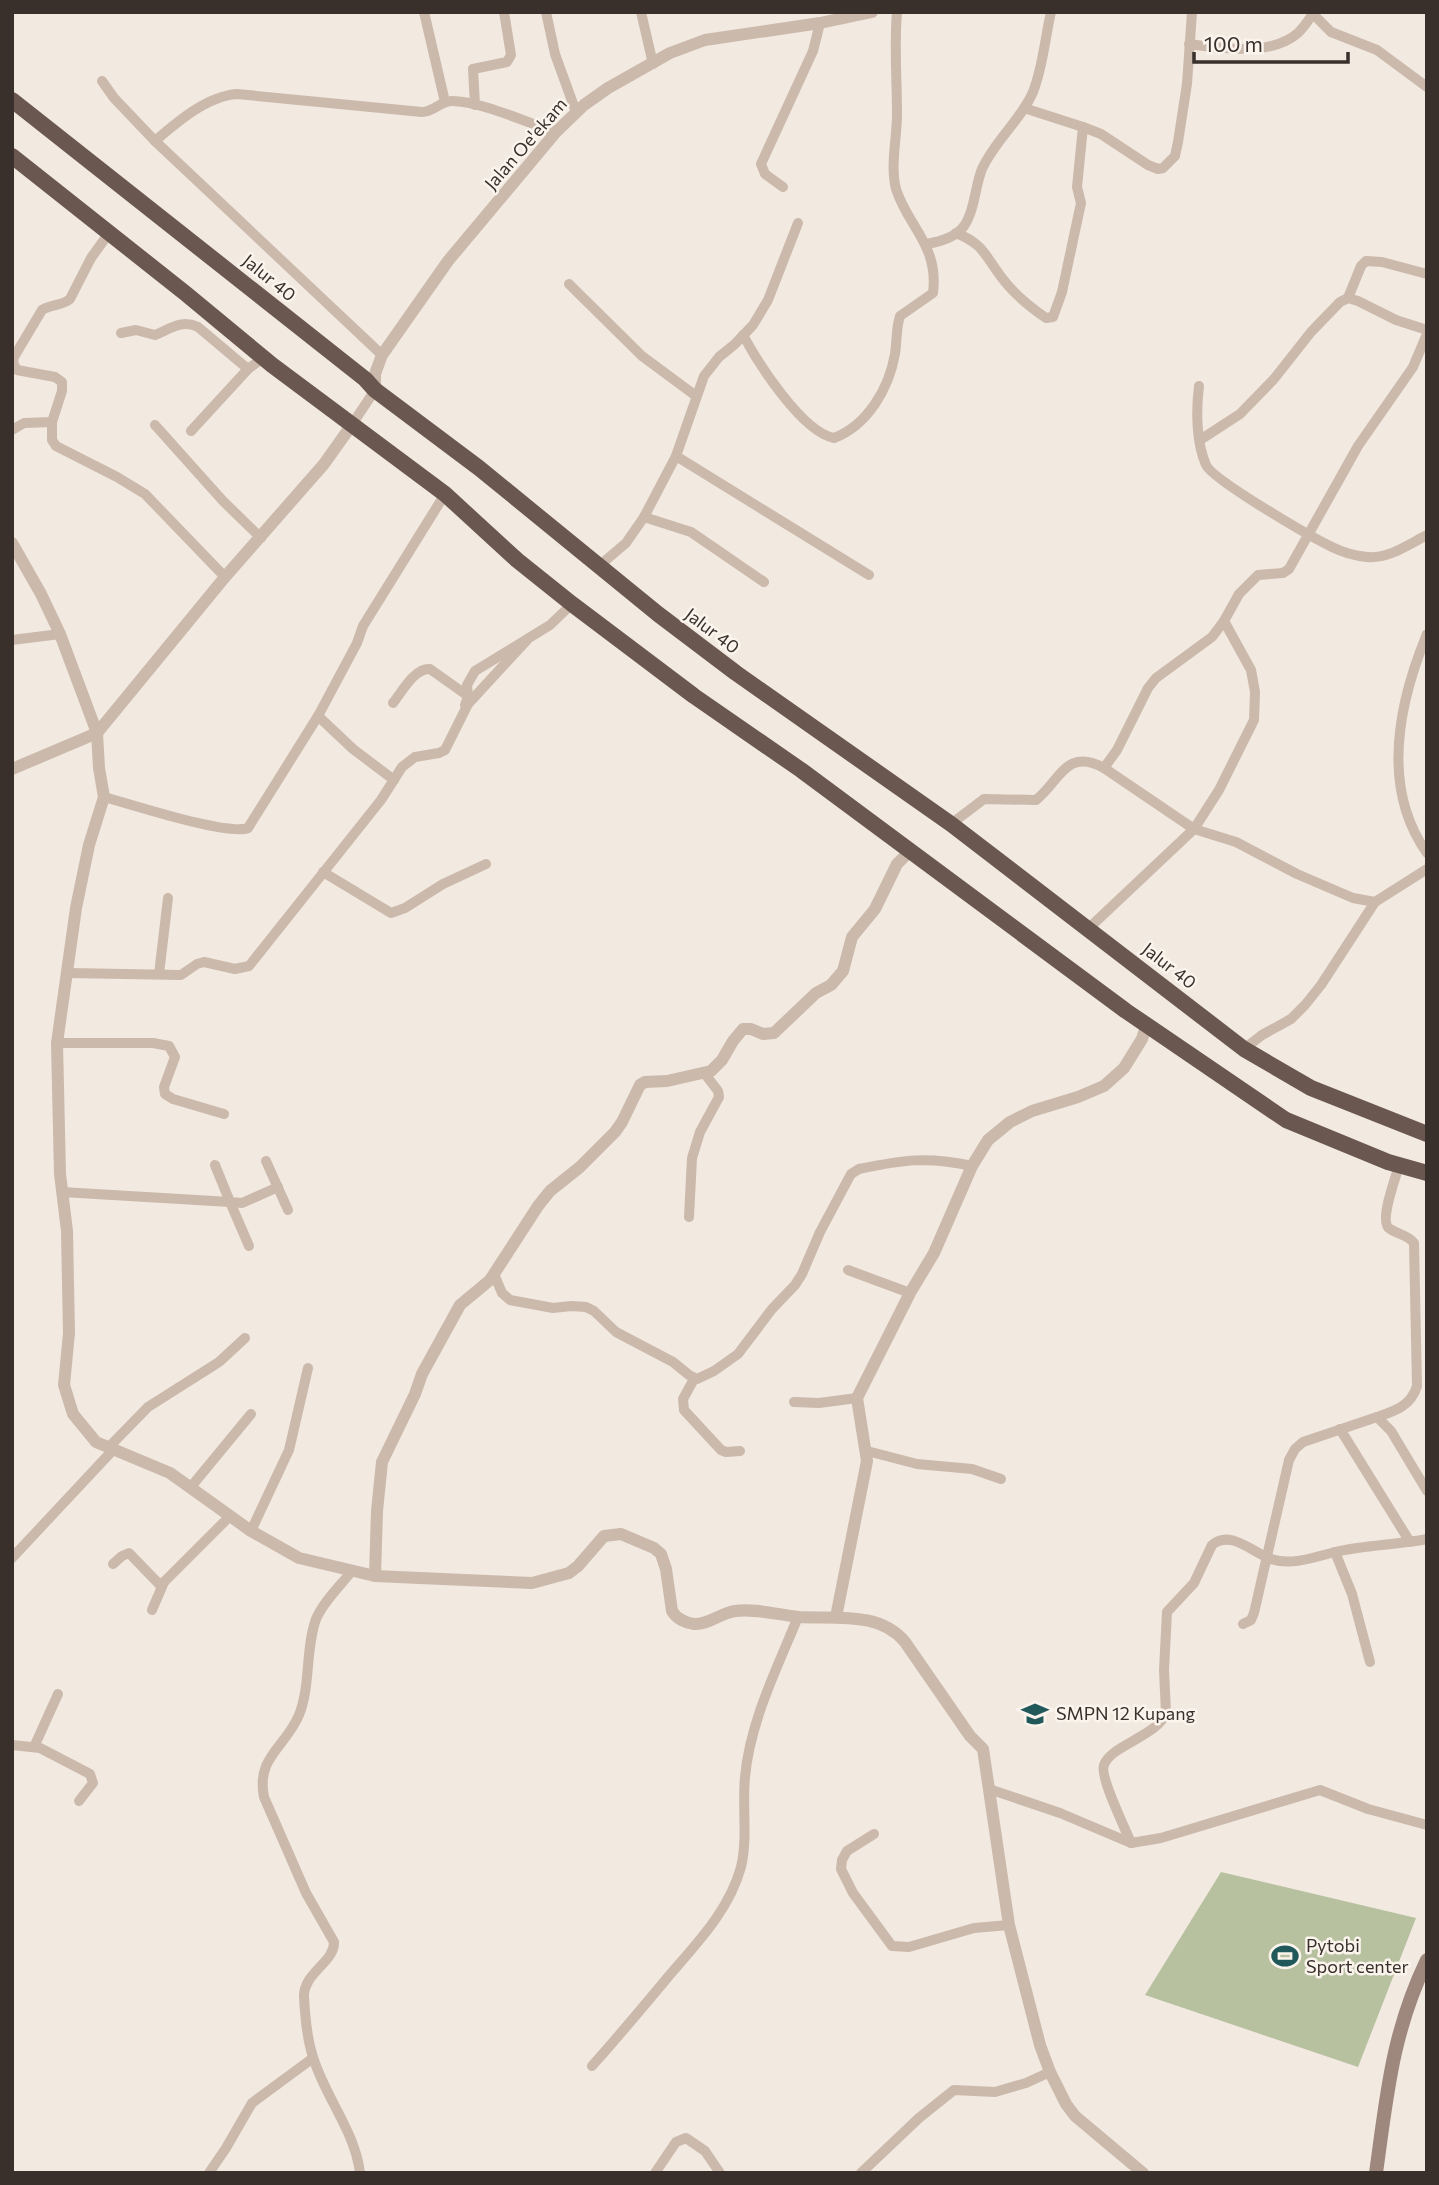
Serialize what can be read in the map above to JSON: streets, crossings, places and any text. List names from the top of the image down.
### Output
{
  "streets": {
    "highway": ["Jalur 40"],
    "street": ["Jalan Oe'ekam"]
  },
  "crossings": [
    ["Jalan Oe'ekam", "Jalur 40"]
  ],
  "places": {
    "school or university": ["SMPN 12 Kupang"],
    "sports": ["Pytobi Sport center"]
  },
  "scale_bar": "100 m"
}
